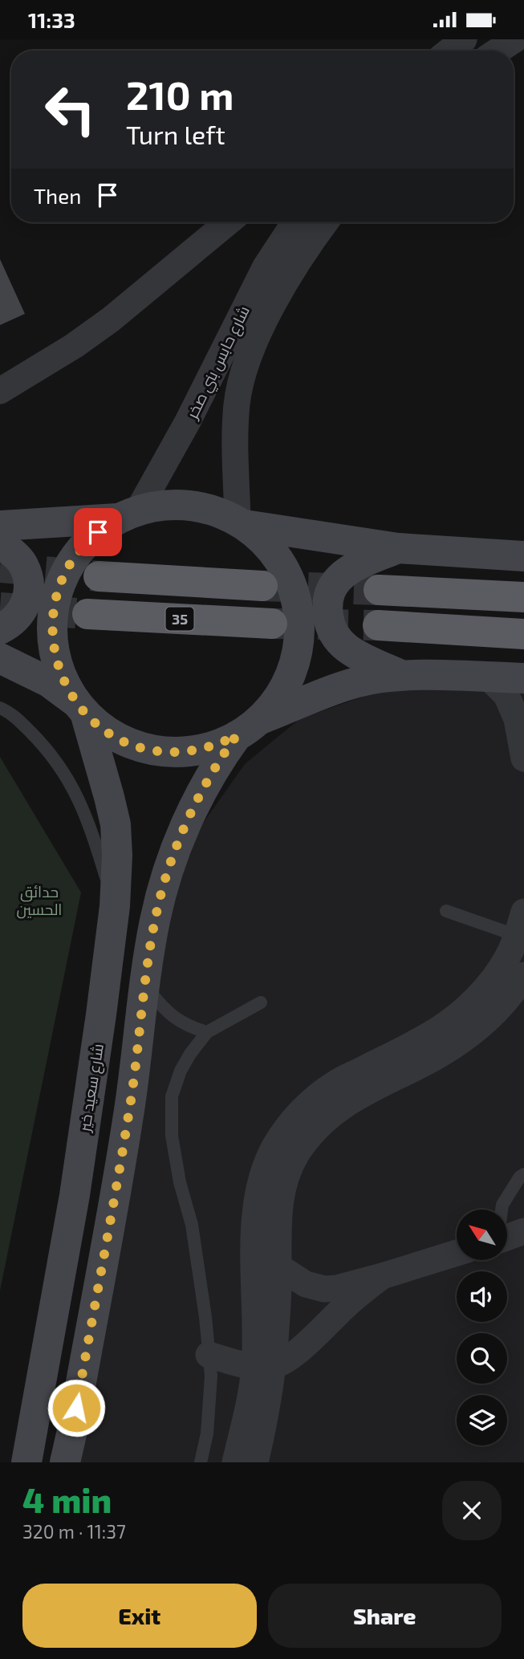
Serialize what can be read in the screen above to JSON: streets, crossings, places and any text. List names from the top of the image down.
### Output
{
  "streets": {
    "highway": ["35"],
    "main road": ["شارع سعيد خير"],
    "street": ["شارع حابس بني صخر"]
  },
  "parks": ["حدائق الحسين"],
  "north": "top left",
  "page": {
    "status": "11:33",
    "turn": ["210 m", "Turn left"],
    "then": "Then",
    "heading": ["4 min", "320 m · 11:37"],
    "buttons": ["Exit", "Share"]
  }
}
